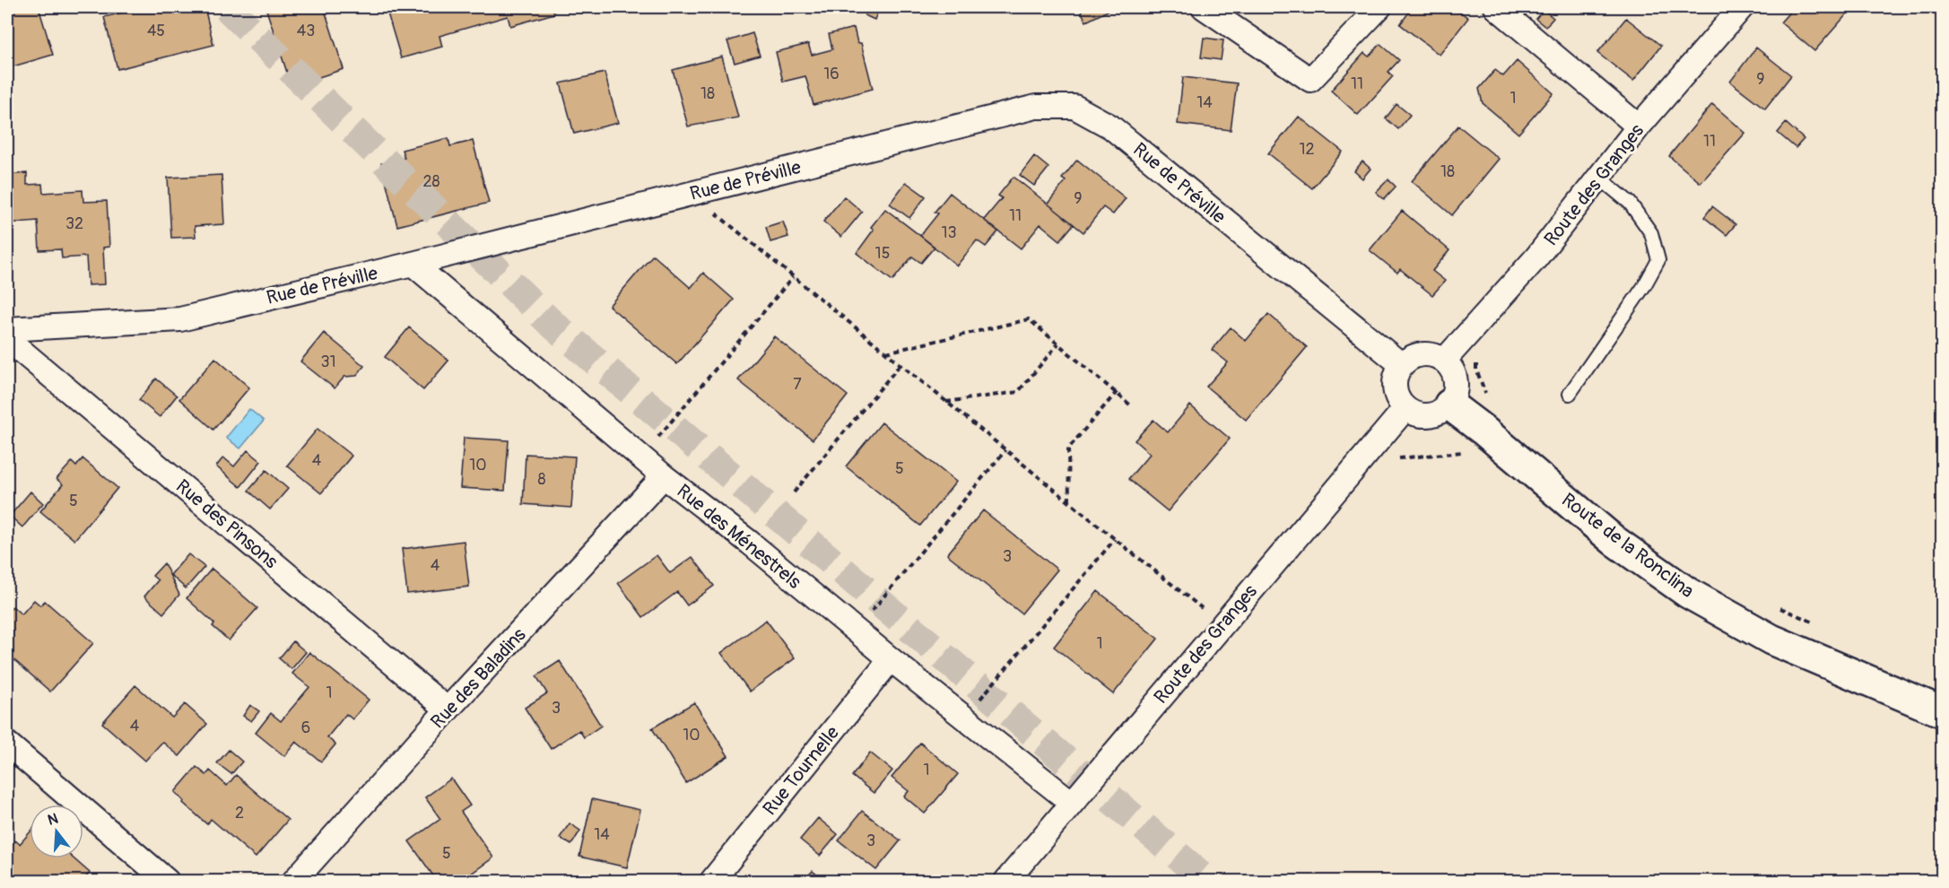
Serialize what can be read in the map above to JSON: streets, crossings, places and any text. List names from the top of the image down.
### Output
{
  "streets": {
    "street": [
      "Rue de Préville",
      "Route des Granges",
      "Rue des Pinsons",
      "Rue des Ménestrels",
      "Route de la Ronclina",
      "Rue des Baladins",
      "Rue Tournelle"
    ]
  },
  "crossings": [
    ["Rue de Préville", "Route des Granges"],
    ["Rue de Préville", "Rue des Ménestrels"],
    ["Rue de Préville", "Route de la Ronclina"],
    ["Route des Granges", "Rue des Ménestrels"],
    ["Route des Granges", "Route de la Ronclina"],
    ["Rue des Pinsons", "Rue des Baladins"],
    ["Rue des Ménestrels", "Rue des Baladins"],
    ["Rue des Ménestrels", "Rue Tournelle"]
  ],
  "house_numbers": [
    "45",
    "43",
    "16",
    "9",
    "11",
    "18",
    "1",
    "14",
    "11",
    "12",
    "18",
    "28",
    "9",
    "11",
    "32",
    "13",
    "15",
    "31",
    "7",
    "4",
    "10",
    "5",
    "8",
    "5",
    "3",
    "4",
    "1",
    "1",
    "3",
    "4",
    "6",
    "10",
    "1",
    "2",
    "14",
    "3",
    "5"
  ],
  "north": "top"
}
